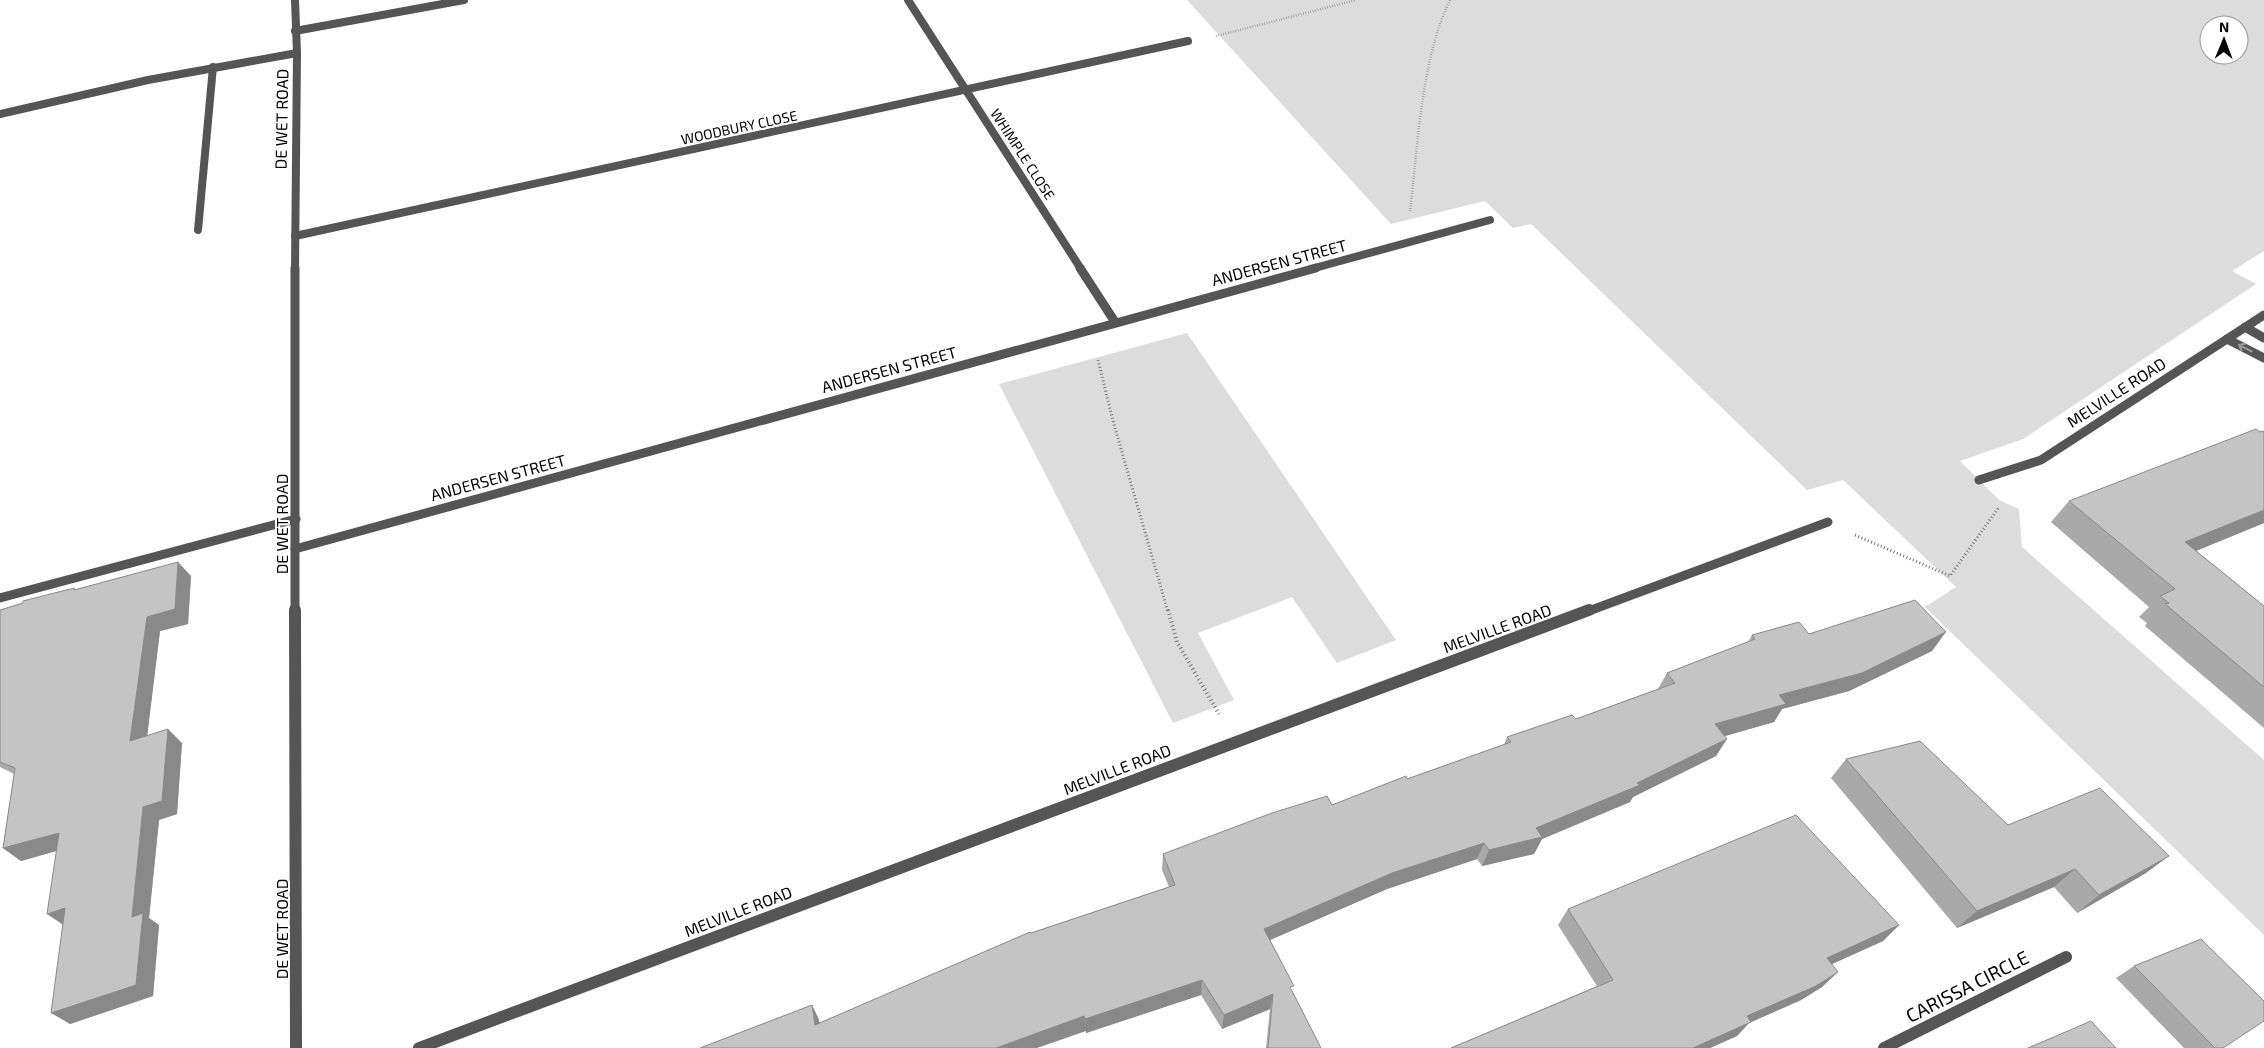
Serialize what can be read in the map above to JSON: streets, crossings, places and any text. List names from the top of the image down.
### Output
{
  "streets": {
    "street": [
      "DE WET ROAD",
      "WOODBURY CLOSE",
      "WHIMPLE CLOSE",
      "ANDERSEN STREET",
      "MELVILLE ROAD",
      "CARISSA CIRCLE"
    ]
  },
  "crossings": [
    ["DE WET ROAD", "WOODBURY CLOSE"],
    ["DE WET ROAD", "ANDERSEN STREET"],
    ["WOODBURY CLOSE", "WHIMPLE CLOSE"],
    ["WHIMPLE CLOSE", "ANDERSEN STREET"]
  ],
  "north": "top"
}
